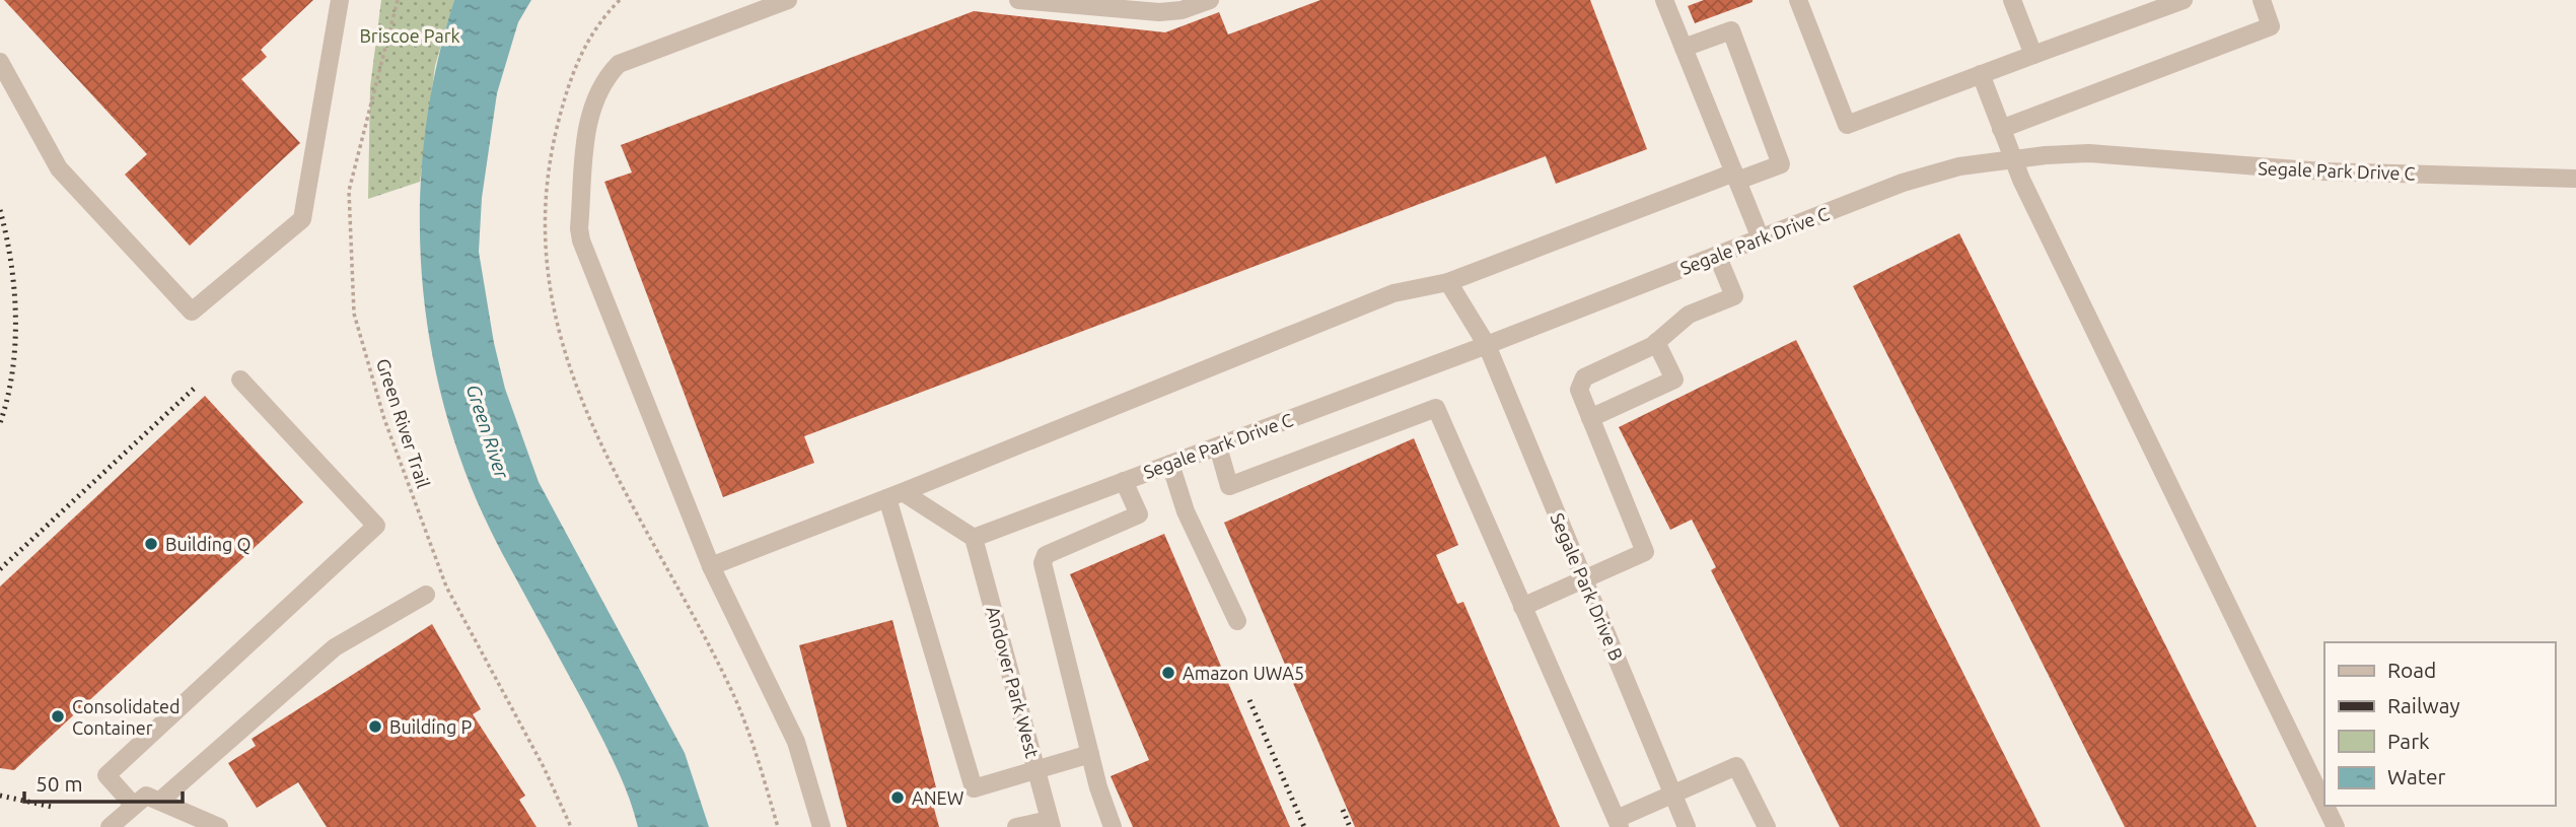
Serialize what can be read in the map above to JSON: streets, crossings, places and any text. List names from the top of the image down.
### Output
{
  "streets": {
    "street": ["Segale Park Drive C", "Segale Park Drive B", "Andover Park West"],
    "path": ["Green River Trail"]
  },
  "crossings": [
    ["Segale Park Drive C", "Segale Park Drive B"],
    ["Segale Park Drive C", "Andover Park West"]
  ],
  "water": ["Green River"],
  "parks": ["Briscoe Park"],
  "places": [
    "Building Q",
    "Amazon UWA5",
    "Consolidated Container",
    "Building P",
    "ANEW"
  ],
  "legend": [
    "Road",
    "Railway",
    "Park",
    "Water"
  ],
  "scale_bar": "50 m"
}
